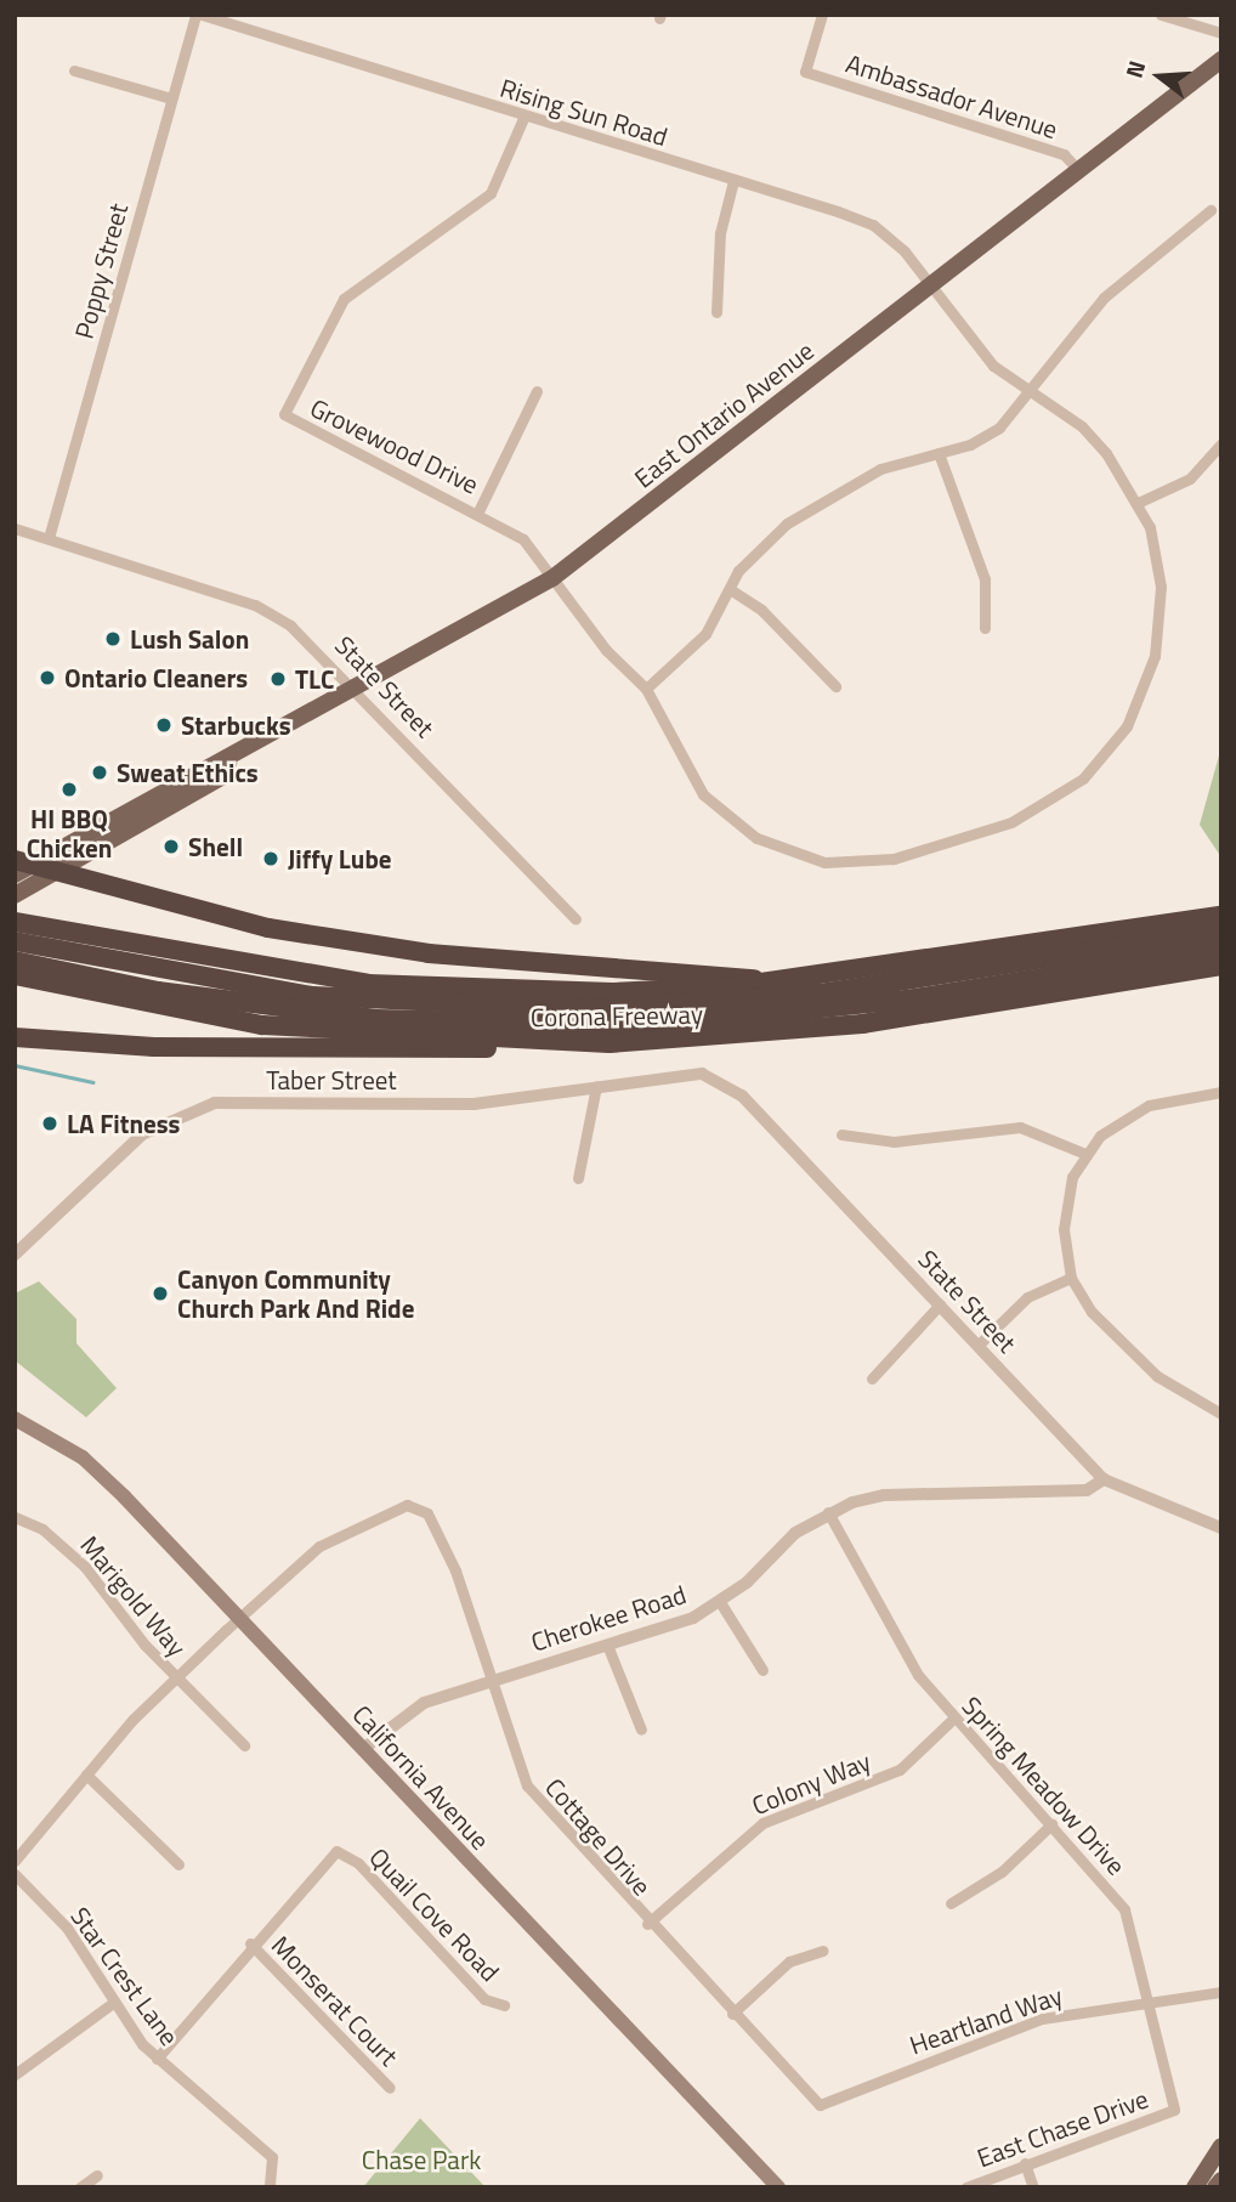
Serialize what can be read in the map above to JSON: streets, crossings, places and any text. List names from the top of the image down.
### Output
{
  "streets": {
    "highway": ["Corona Freeway"],
    "main road": ["East Ontario Avenue", "California Avenue"],
    "street": [
      "Ambassador Avenue",
      "Rising Sun Road",
      "Poppy Street",
      "Grovewood Drive",
      "State Street",
      "Taber Street",
      "Marigold Way",
      "Cherokee Road",
      "Colony Way",
      "Spring Meadow Drive",
      "Cottage Drive",
      "Quail Cove Road",
      "Star Crest Lane",
      "Monserat Court",
      "Heartland Way",
      "East Chase Drive"
    ]
  },
  "crossings": [
    ["Ambassador Avenue", "East Ontario Avenue"],
    ["Rising Sun Road", "East Ontario Avenue"],
    ["Rising Sun Road", "Grovewood Drive"],
    ["Poppy Street", "State Street"],
    ["East Ontario Avenue", "Grovewood Drive"],
    ["East Ontario Avenue", "State Street"],
    ["State Street", "Taber Street"],
    ["State Street", "Cherokee Road"],
    ["Cherokee Road", "California Avenue"],
    ["Cherokee Road", "Spring Meadow Drive"],
    ["Cherokee Road", "Cottage Drive"],
    ["California Avenue", "Cottage Drive"],
    ["Colony Way", "Spring Meadow Drive"],
    ["Colony Way", "Cottage Drive"],
    ["Spring Meadow Drive", "Heartland Way"],
    ["Spring Meadow Drive", "East Chase Drive"],
    ["Cottage Drive", "Heartland Way"],
    ["Quail Cove Road", "Monserat Court"]
  ],
  "parks": ["Chase Park"],
  "places": [
    "Lush Salon",
    "Ontario Cleaners",
    "TLC",
    "Starbucks",
    "Sweat Ethics",
    "HI BBQ Chicken",
    "Shell",
    "Jiffy Lube",
    "LA Fitness",
    "Canyon Community Church Park And Ride"
  ],
  "north": "left"
}
